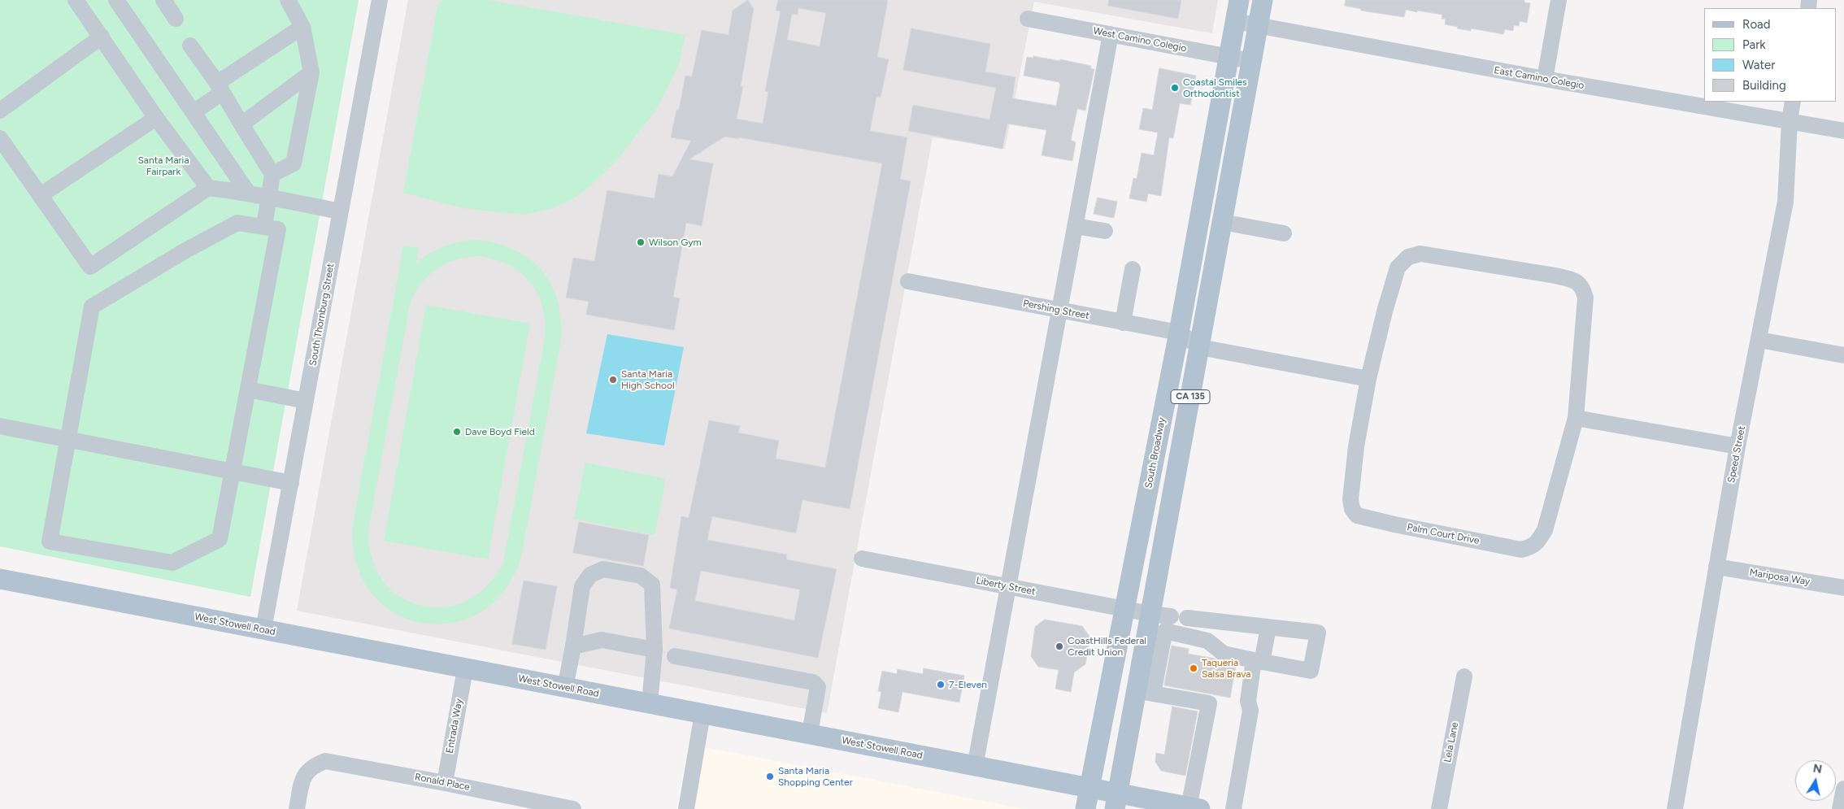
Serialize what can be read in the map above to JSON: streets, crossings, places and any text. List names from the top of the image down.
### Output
{
  "streets": {
    "main road": ["CA 135", "South Broadway", "West Stowell Road"],
    "street": [
      "West Camino Colegio",
      "East Camino Colegio",
      "Pershing Street",
      "South Thornburg Street",
      "Speed Street",
      "Palm Court Drive",
      "Mariposa Way",
      "Liberty Street",
      "Entrada Way",
      "Lela Lane",
      "Ronald Place"
    ]
  },
  "crossings": [
    ["West Camino Colegio", "CA 135"],
    ["West Camino Colegio", "South Broadway"],
    ["East Camino Colegio", "CA 135"],
    ["East Camino Colegio", "South Broadway"],
    ["East Camino Colegio", "Speed Street"],
    ["Pershing Street", "CA 135"],
    ["Pershing Street", "South Broadway"],
    ["South Thornburg Street", "West Stowell Road"],
    ["CA 135", "Liberty Street"],
    ["CA 135", "West Stowell Road"],
    ["South Broadway", "Liberty Street"],
    ["South Broadway", "West Stowell Road"],
    ["Speed Street", "Mariposa Way"],
    ["West Stowell Road", "Entrada Way"],
    ["Entrada Way", "Ronald Place"]
  ],
  "parks": ["Santa Maria Fairpark"],
  "places": [
    "Coastal Smiles Orthodontist",
    "Wilson Gym",
    "Santa Maria High School",
    "Dave Boyd Field",
    "CoastHills Federal Credit Union",
    "Taqueria Salsa Brava",
    "7-Eleven",
    "Santa Maria Shopping Center"
  ],
  "legend": [
    "Road",
    "Park",
    "Water",
    "Building"
  ],
  "north": "top"
}
